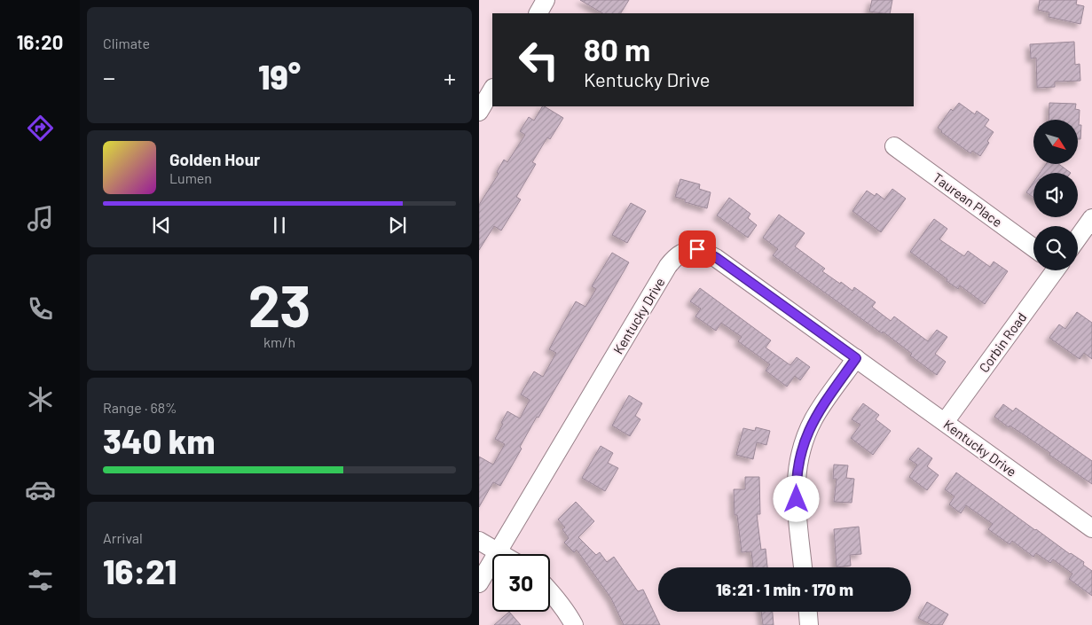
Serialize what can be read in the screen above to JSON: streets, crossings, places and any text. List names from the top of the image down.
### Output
{
  "streets": {
    "street": ["Taurean Place", "Kentucky Drive", "Corbin Road"]
  },
  "crossings": [
    ["Kentucky Drive", "Corbin Road"]
  ],
  "north": "bottom right",
  "page": {
    "tabs": "16:20",
    "tile": [
      "Climate",
      ["23", "km/h"],
      ["Range · 68%", "340 km"],
      ["Arrival", "16:21"]
    ],
    "turn": ["80 m", "Kentucky Drive"],
    "heat": ["−", "19°", "+"],
    "song": ["Golden Hour", "Lumen"],
    "limit": "30",
    "trip": "16:21 · 1 min · 170 m"
  }
}
